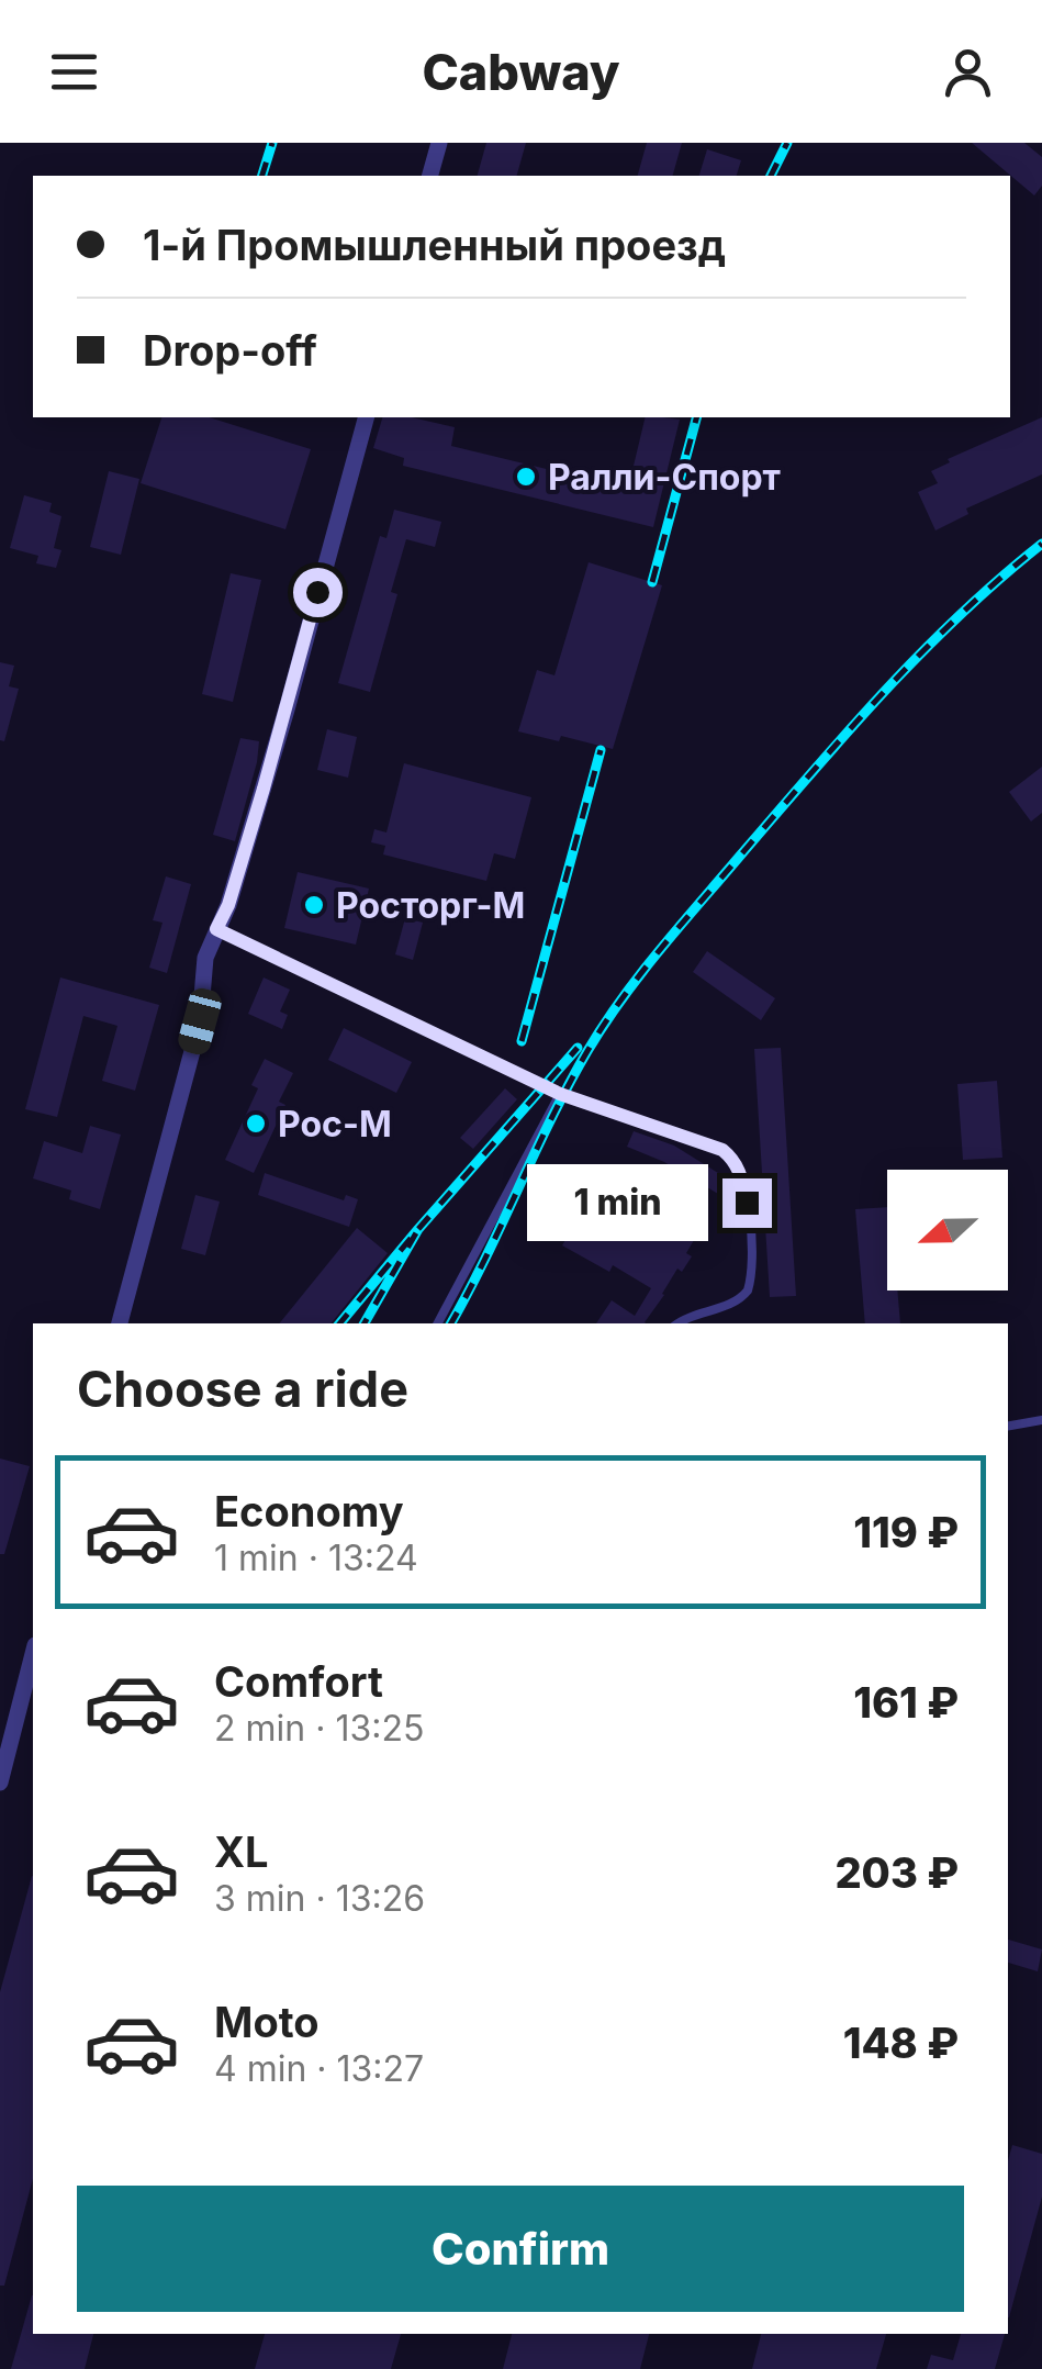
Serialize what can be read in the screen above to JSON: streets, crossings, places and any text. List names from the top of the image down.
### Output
{
  "places": ["Ралли-Спорт", "Росторг-М", "Рос-М"],
  "north": "left",
  "page": {
    "header": "Cabway",
    "banner": ["1-й Промышленный проезд", "Drop-off"],
    "bubble": "1 min",
    "heading": "Choose a ride",
    "list": [
      {
        "name": "Economy",
        "note": "1 min · 13:24",
        "value": "119 ₽"
      },
      {
        "name": "Comfort",
        "note": "2 min · 13:25",
        "value": "161 ₽"
      },
      {
        "name": "XL",
        "note": "3 min · 13:26",
        "value": "203 ₽"
      },
      {
        "name": "Moto",
        "note": "4 min · 13:27",
        "value": "148 ₽"
      }
    ],
    "buttons": "Confirm"
  }
}
